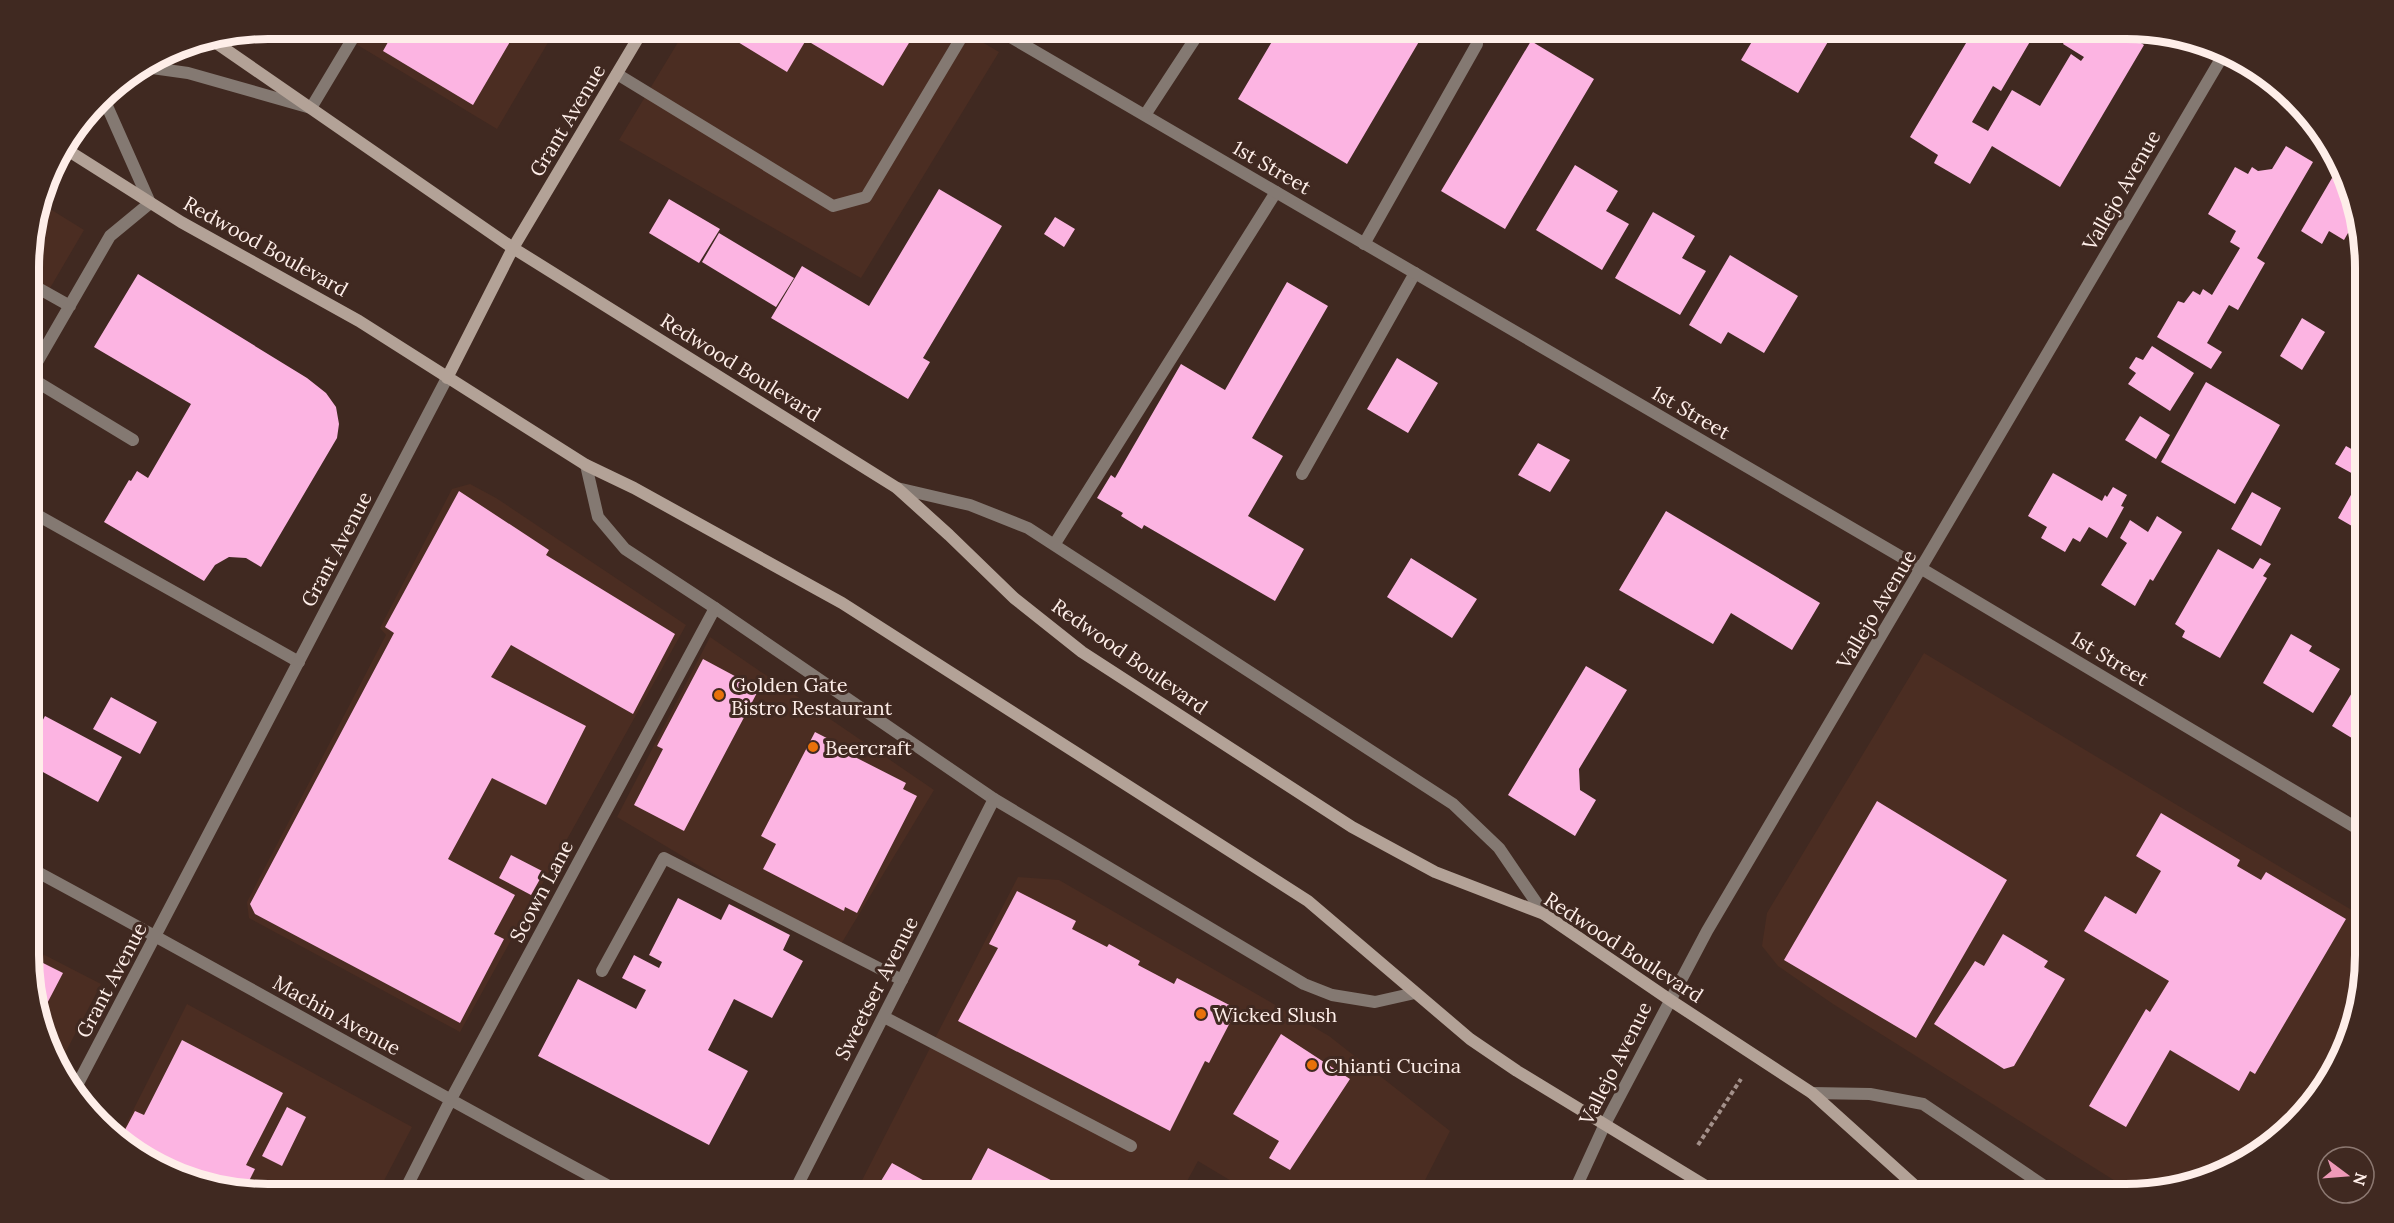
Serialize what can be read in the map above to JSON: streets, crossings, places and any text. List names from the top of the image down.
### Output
{
  "streets": {
    "main road": ["Grant Avenue", "Redwood Boulevard"],
    "street": [
      "1st Street",
      "Vallejo Avenue",
      "Scown Lane",
      "Sweetser Avenue",
      "Machin Avenue"
    ]
  },
  "crossings": [
    ["Grant Avenue", "Redwood Boulevard"],
    ["Grant Avenue", "Machin Avenue"],
    ["1st Street", "Vallejo Avenue"],
    ["Vallejo Avenue", "Redwood Boulevard"],
    ["Scown Lane", "Machin Avenue"]
  ],
  "places": [
    "Golden Gate Bistro Restaurant",
    "Beercraft",
    "Wicked Slush",
    "Chianti Cucina"
  ],
  "north": "right"
}
